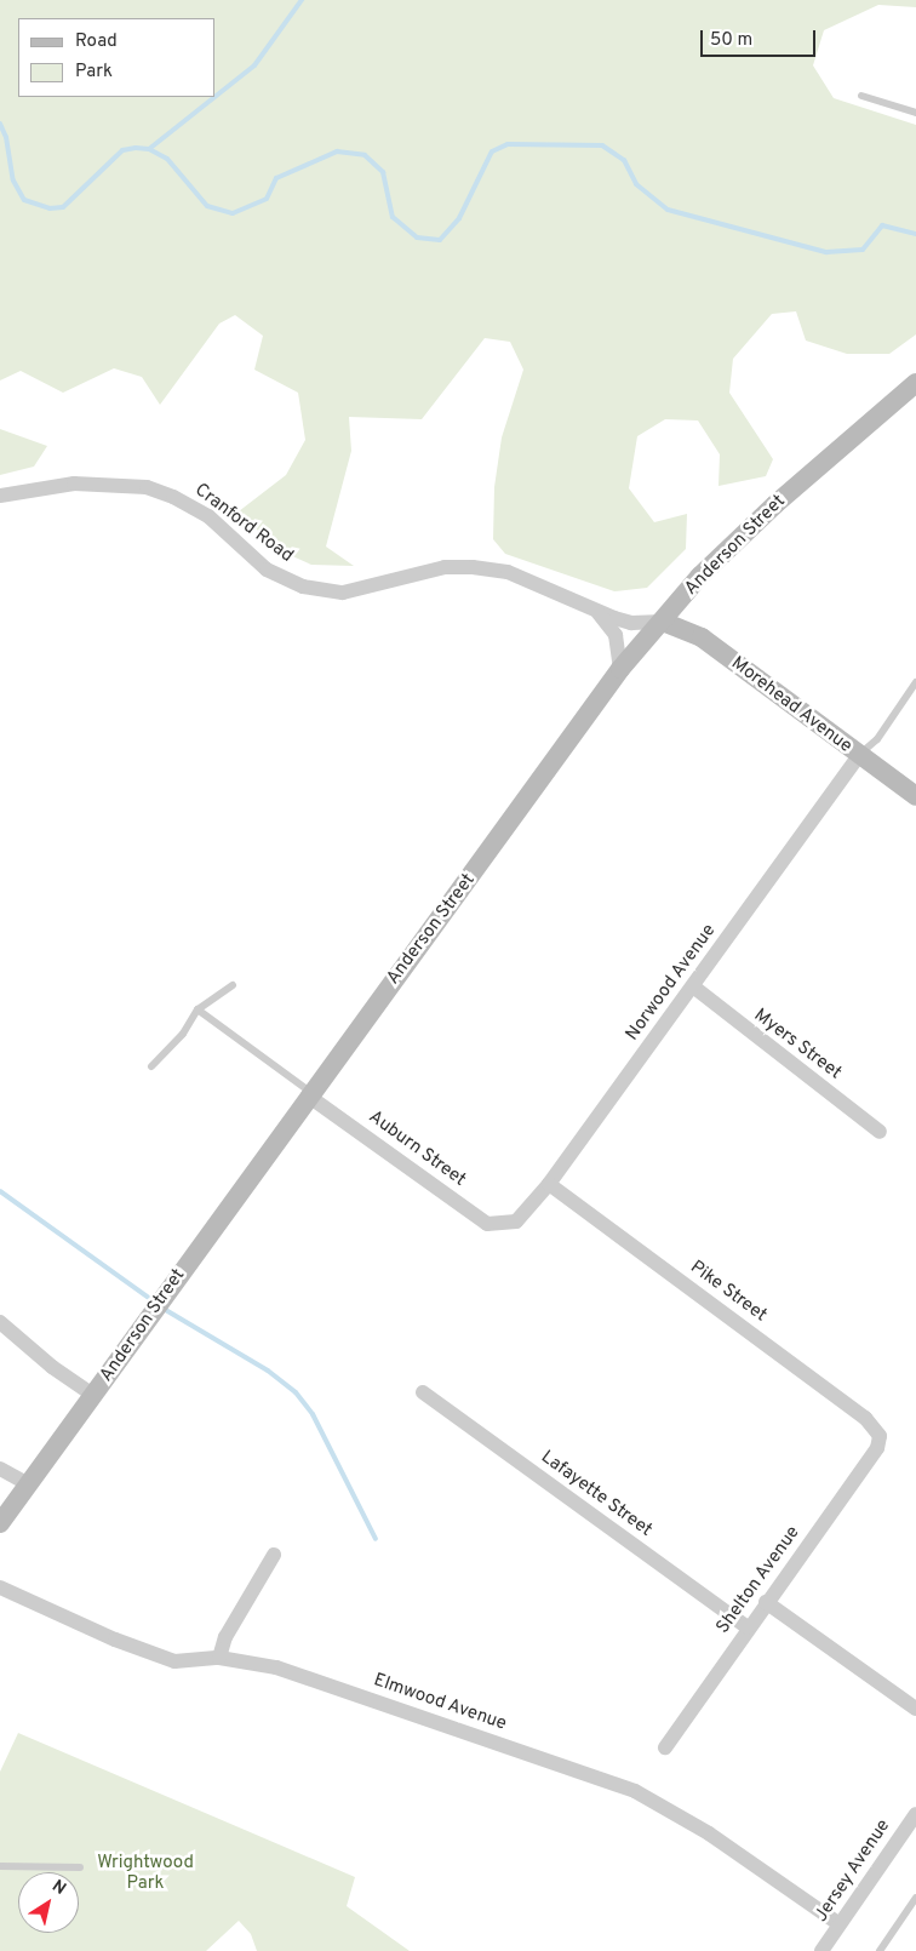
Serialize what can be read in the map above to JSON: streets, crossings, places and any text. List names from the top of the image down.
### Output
{
  "streets": {
    "street": [
      "Cranford Road",
      "Anderson Street",
      "Morehead Avenue",
      "Norwood Avenue",
      "Myers Street",
      "Auburn Street",
      "Pike Street",
      "Lafayette Street",
      "Shelton Avenue",
      "Elmwood Avenue",
      "Jersey Avenue"
    ]
  },
  "crossings": [
    ["Cranford Road", "Anderson Street"],
    ["Cranford Road", "Morehead Avenue"],
    ["Anderson Street", "Morehead Avenue"],
    ["Anderson Street", "Auburn Street"],
    ["Morehead Avenue", "Norwood Avenue"],
    ["Norwood Avenue", "Myers Street"],
    ["Norwood Avenue", "Auburn Street"],
    ["Norwood Avenue", "Pike Street"],
    ["Pike Street", "Shelton Avenue"],
    ["Lafayette Street", "Shelton Avenue"],
    ["Elmwood Avenue", "Jersey Avenue"]
  ],
  "parks": ["Wrightwood Park"],
  "legend": ["Road", "Park"],
  "scale_bar": "50 m",
  "north": "top right"
}
